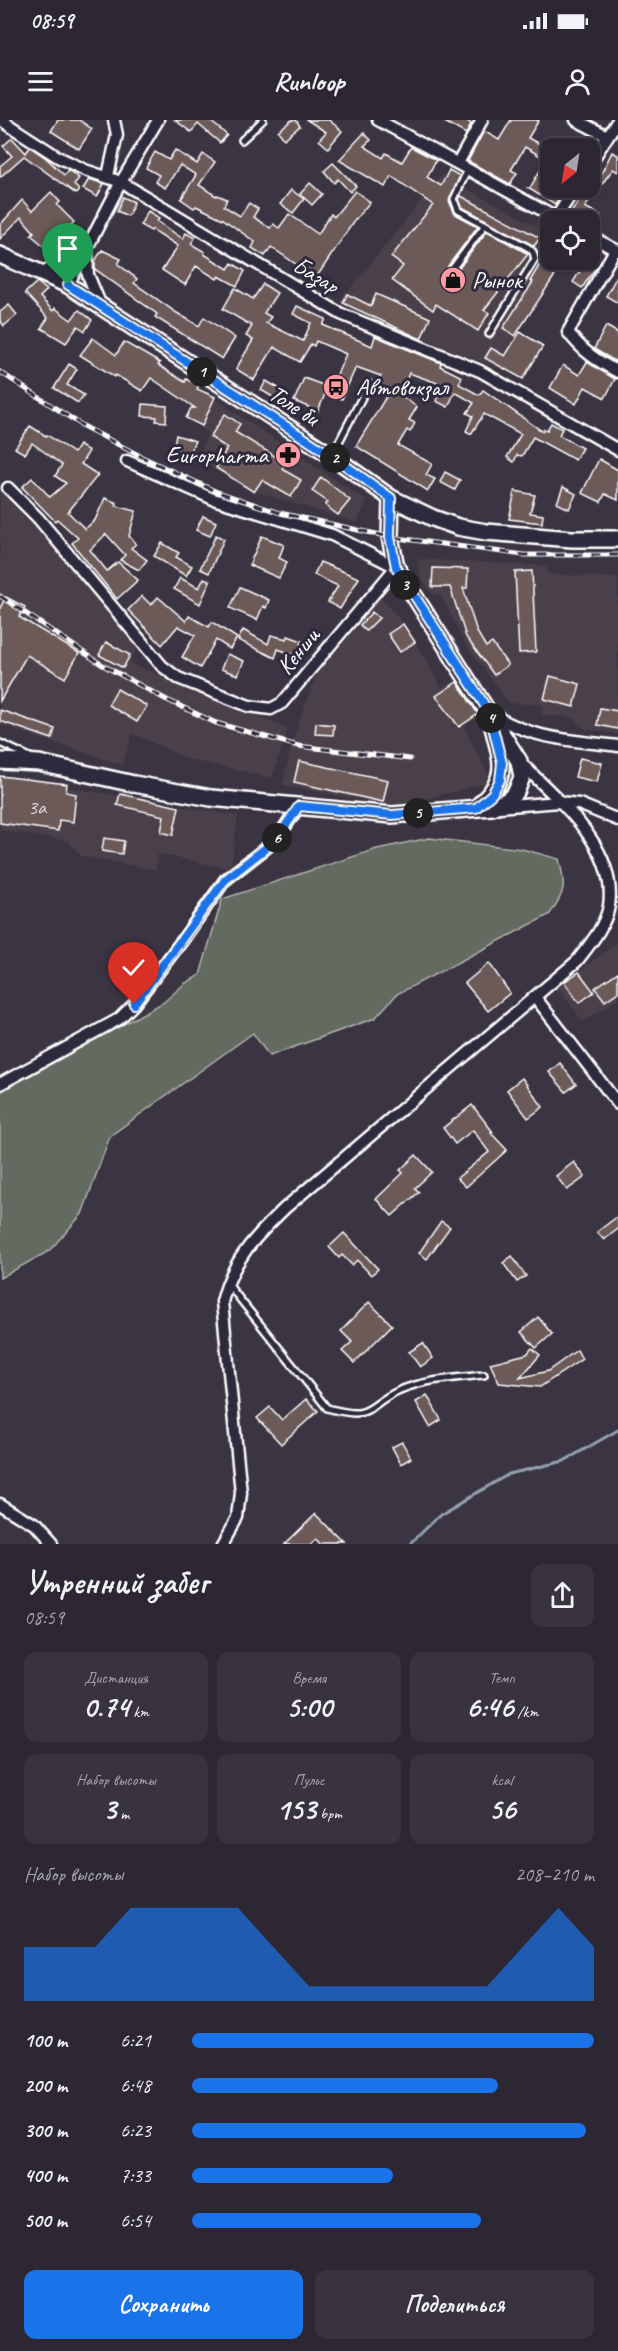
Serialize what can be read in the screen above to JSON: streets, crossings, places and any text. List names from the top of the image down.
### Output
{
  "streets": {
    "main road": ["Толе би"],
    "street": ["Базар", "Кенши"]
  },
  "places": {
    "shop": ["Рынок"],
    "bus stop": ["Автовокзал"],
    "pharmacy": ["Europharma"]
  },
  "house_numbers": ["3а"],
  "north": "bottom left",
  "page": {
    "status": "08:59",
    "header": "Runloop",
    "pins": [
      "1",
      "2",
      "3",
      "4",
      "5",
      "6"
    ],
    "heading": ["Утренний забег", "08:59"],
    "stats": [
      ["Дистанция", "0.74 km"],
      ["Время", "5:00"],
      ["Темп", "6:46 /km"],
      ["Набор высоты", "3 m"],
      ["Пульс", "153 bpm"],
      ["kcal", "56"]
    ],
    "chart": ["Набор высоты", "208–210 m"],
    "list": [
      {
        "name": "100 m",
        "note": "6:21"
      },
      {
        "name": "200 m",
        "note": "6:48"
      },
      {
        "name": "300 m",
        "note": "6:23"
      },
      {
        "name": "400 m",
        "note": "7:33"
      },
      {
        "name": "500 m",
        "note": "6:54"
      }
    ],
    "buttons": ["Сохранить", "Поделиться"]
  }
}
